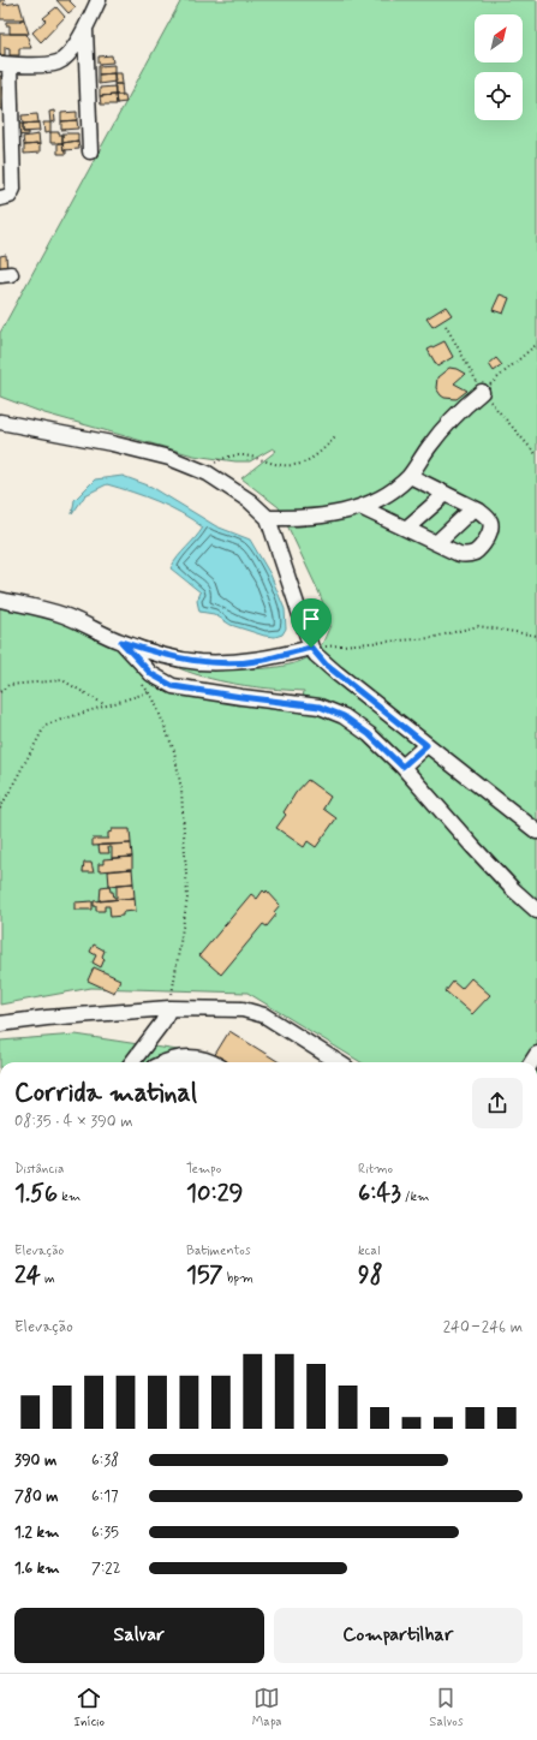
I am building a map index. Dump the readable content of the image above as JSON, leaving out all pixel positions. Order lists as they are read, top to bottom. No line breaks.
{"north":"top right","page":{"heading":["Corrida matinal","08:35 · 4 × 390 m"],"stats":[["Distância","1.56 km"],["Tempo","10:29"],["Ritmo","6:43 /km"],["Elevação","24 m"],["Batimentos","157 bpm"],["kcal","98"]],"chart":["Elevação","240–246 m"],"list":[{"name":"390 m","note":"6:38"},{"name":"780 m","note":"6:17"},{"name":"1.2 km","note":"6:35"},{"name":"1.6 km","note":"7:22"}],"buttons":["Salvar","Compartilhar"],"tabs":["Início","Mapa","Salvos"]}}
